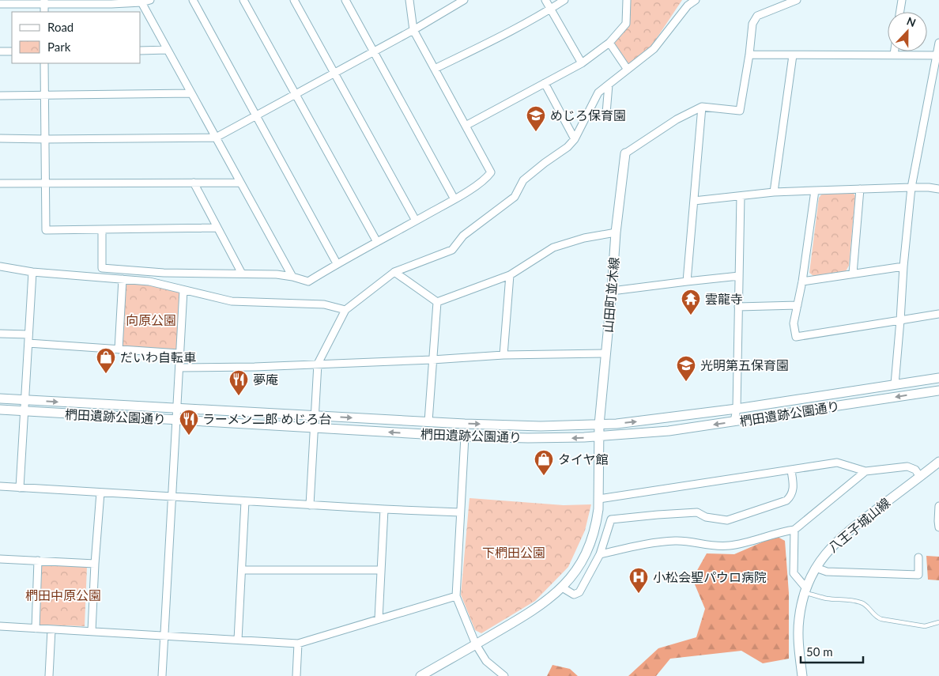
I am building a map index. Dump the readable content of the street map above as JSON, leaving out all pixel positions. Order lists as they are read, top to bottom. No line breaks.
{"streets":{"street":["山田町並木線","椚田遺跡公園通り","八王子城山線"]},"crossings":[["山田町並木線","椚田遺跡公園通り"]],"parks":["向原公園","下椚田公園","椚田中原公園"],"places":{"school or university":["めじろ保育園","光明第五保育園"],"temple":["雲龍寺"],"shop":["だいわ自転車","タイヤ館"],"restaurant":["夢庵","ラーメン二郎 めじろ台"],"hospital":["小松会聖パウロ病院"]},"legend":["Road","Park"],"scale_bar":"50 m","north":"top"}
